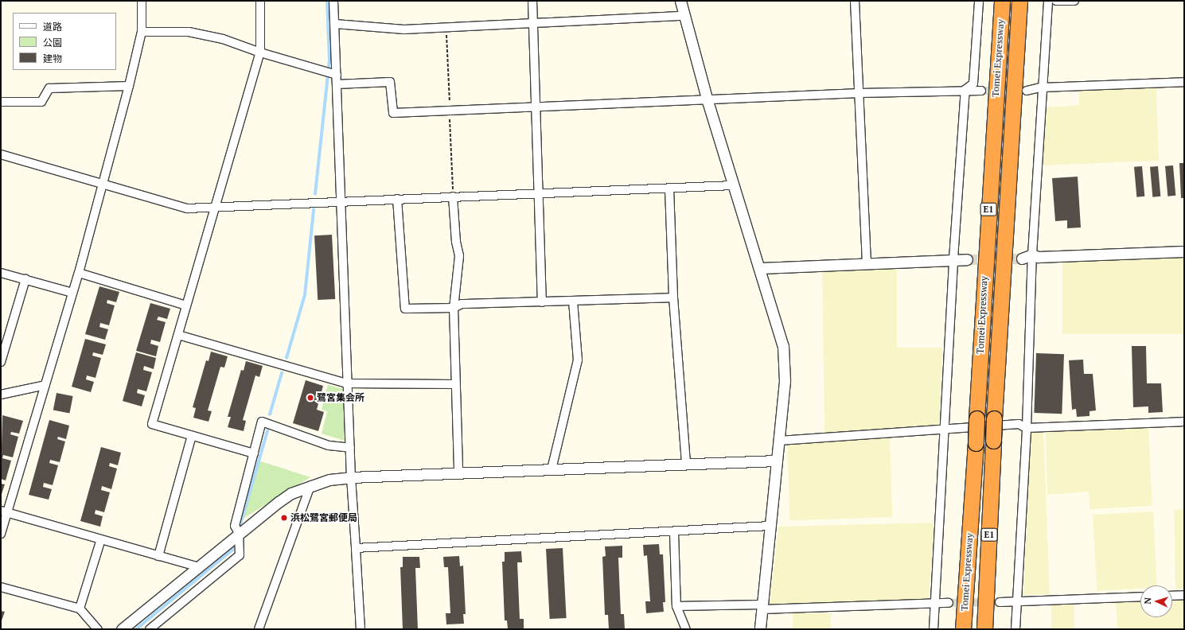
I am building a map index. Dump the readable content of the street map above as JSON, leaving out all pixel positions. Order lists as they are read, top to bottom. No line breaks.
{"streets":{"highway":["Tomei Expressway","E1"]},"places":["鷺宮集会所","浜松鷺宮郵便局"],"legend":["道路","公園","建物"],"north":"left"}
